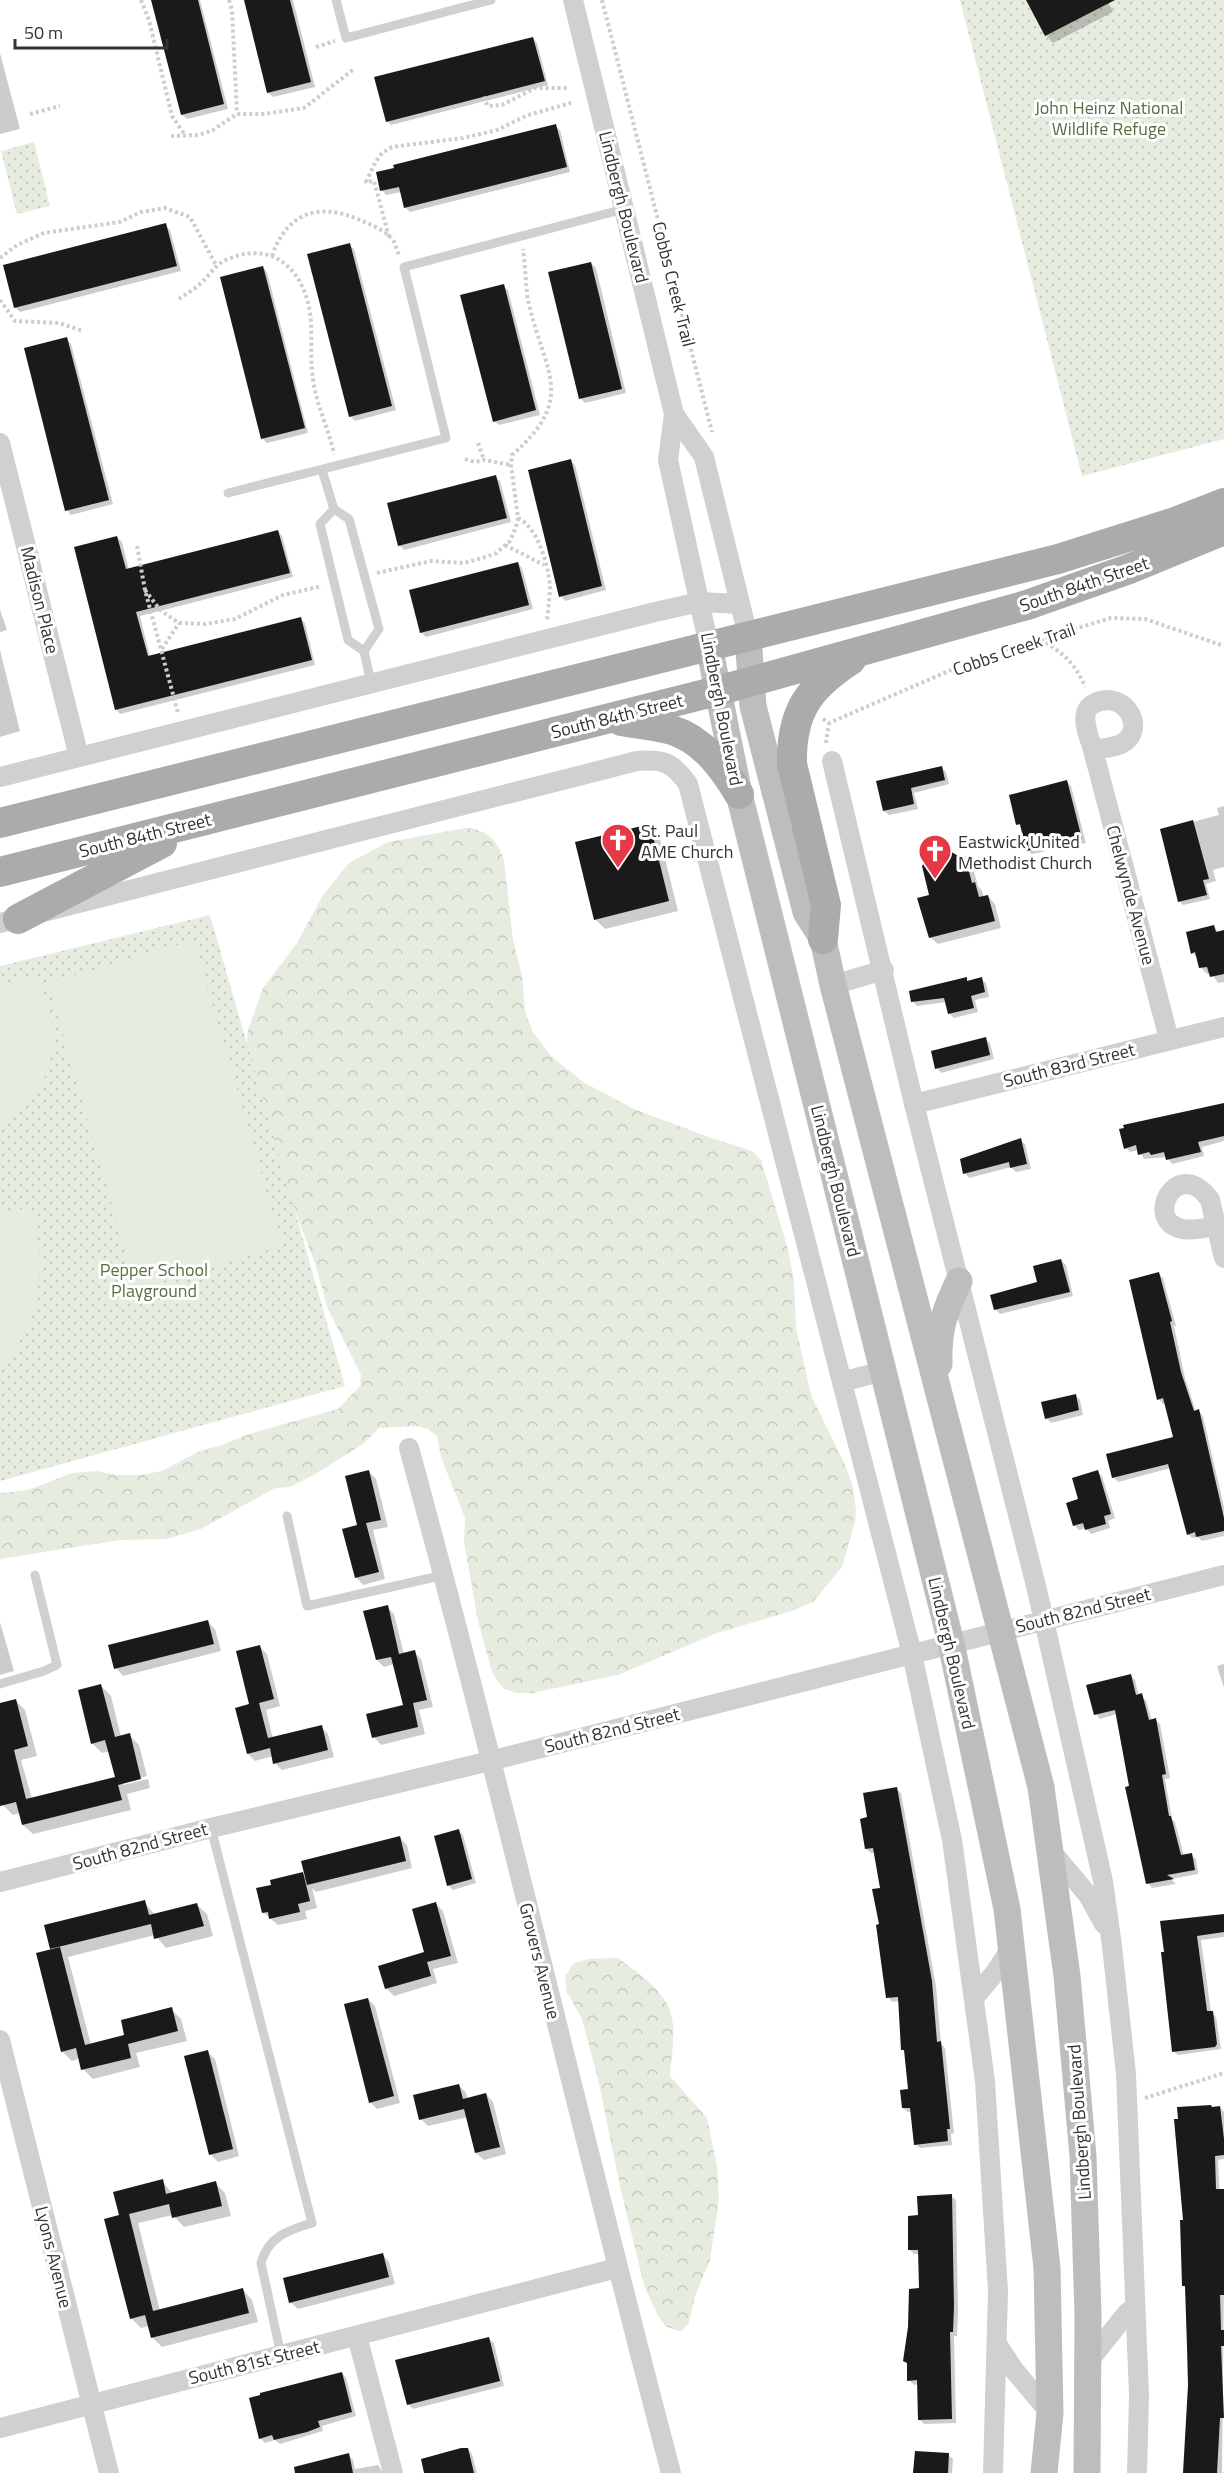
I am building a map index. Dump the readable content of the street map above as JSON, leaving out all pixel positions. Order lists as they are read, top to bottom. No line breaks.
{"streets":{"main road":["Lindbergh Boulevard","South 84th Street"],"street":["Madison Place","Chelwynde Avenue","South 83rd Street","South 82nd Street","Grovers Avenue","Lyons Avenue","South 81st Street"],"path":["Cobbs Creek Trail"]},"crossings":[["Lindbergh Boulevard","South 84th Street"],["Lindbergh Boulevard","South 82nd Street"],["Chelwynde Avenue","South 83rd Street"],["South 82nd Street","Grovers Avenue"],["Grovers Avenue","South 81st Street"],["Lyons Avenue","South 81st Street"]],"parks":["John Heinz National Wildlife Refuge","Pepper School Playground"],"places":{"church":["St. Paul AME Church","Eastwick United Methodist Church"]},"scale_bar":"50 m"}
